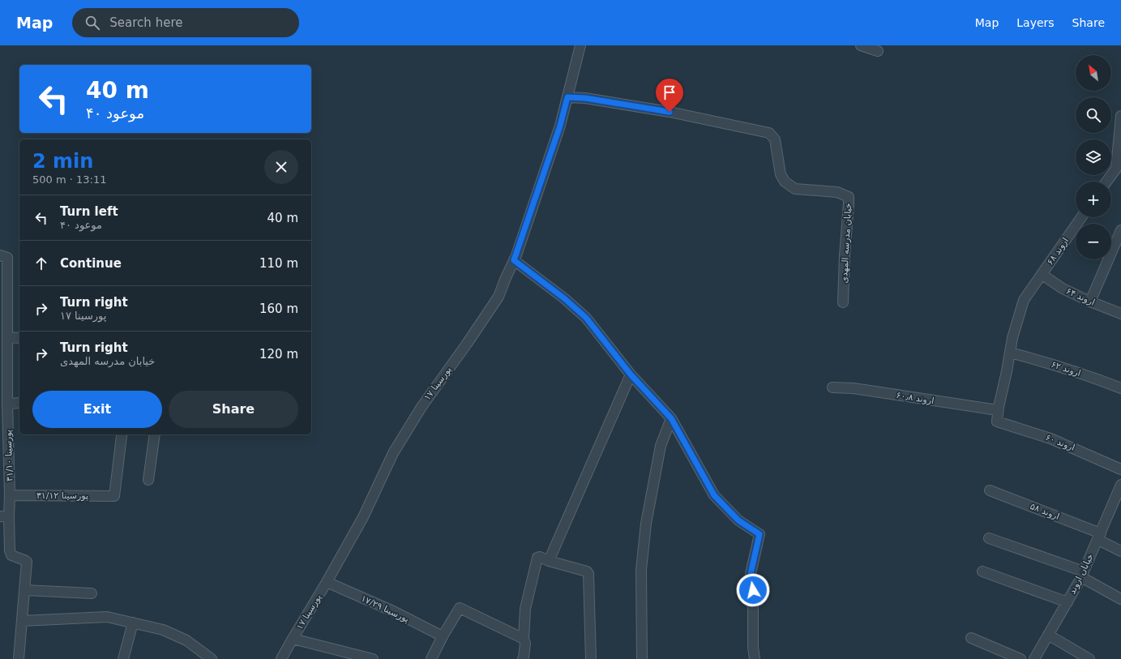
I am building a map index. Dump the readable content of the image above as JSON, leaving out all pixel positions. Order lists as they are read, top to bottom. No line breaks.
{"streets":{"street":["خیابان مدرسه المهدی","اروند ۶۸","اروند ۶۴","اروند ۶۲","پورسینا ۱۷","اروند ۶۰٫۸","اروند ۶۰","پورسینا ۳۱/۱۰","پورسینا ۳۱/۱۲","اروند ۵۸","خیابان اروند","پورسینا ۱۷/۲۹"]},"crossings":[["خیابان مدرسه المهدی","پورسینا ۱۷"],["اروند ۶۸","اروند ۶۴"],["اروند ۶۸","اروند ۶۲"],["اروند ۶۸","اروند ۶۰٫۸"],["اروند ۶۸","اروند ۶۰"],["پورسینا ۱۷","پورسینا ۱۷/۲۹"],["پورسینا ۳۱/۱۰","پورسینا ۳۱/۱۲"],["اروند ۵۸","خیابان اروند"]],"north":"top left","page":{"header":"Map","search":"Search here","nav":["Map","Layers","Share"],"map_buttons":["+","−"],"turn":["40 m","موعود ۴۰"],"heading":["2 min","500 m · 13:11"],"list":[{"name":"Turn left","note":"موعود ۴۰","value":"40 m"},{"name":"Continue","value":"110 m"},{"name":"Turn right","note":"پورسینا ۱۷","value":"160 m"},{"name":"Turn right","note":"خیابان مدرسه المهدی","value":"120 m"}],"buttons":["Exit","Share"]}}
